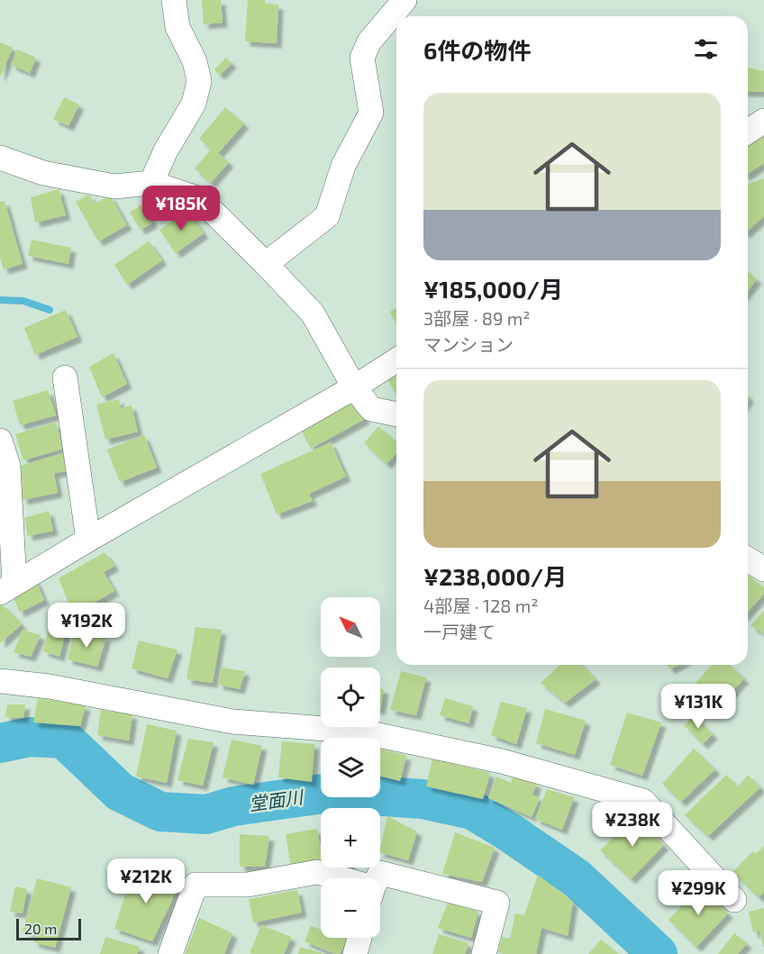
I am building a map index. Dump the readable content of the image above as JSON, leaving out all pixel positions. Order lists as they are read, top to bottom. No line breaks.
{"water":["堂面川"],"scale_bar":"20 m","north":"top left","page":{"heading":"6件の物件","list":[{"name":"¥185,000/月","note":"3部屋 · 89 m² · マンション"},{"name":"¥238,000/月","note":"4部屋 · 128 m² · 一戸建て"}],"price":["¥185K","¥192K","¥131K","¥238K","¥212K","¥299K"],"map_buttons":["+","−"],"scale":"20 m"}}
